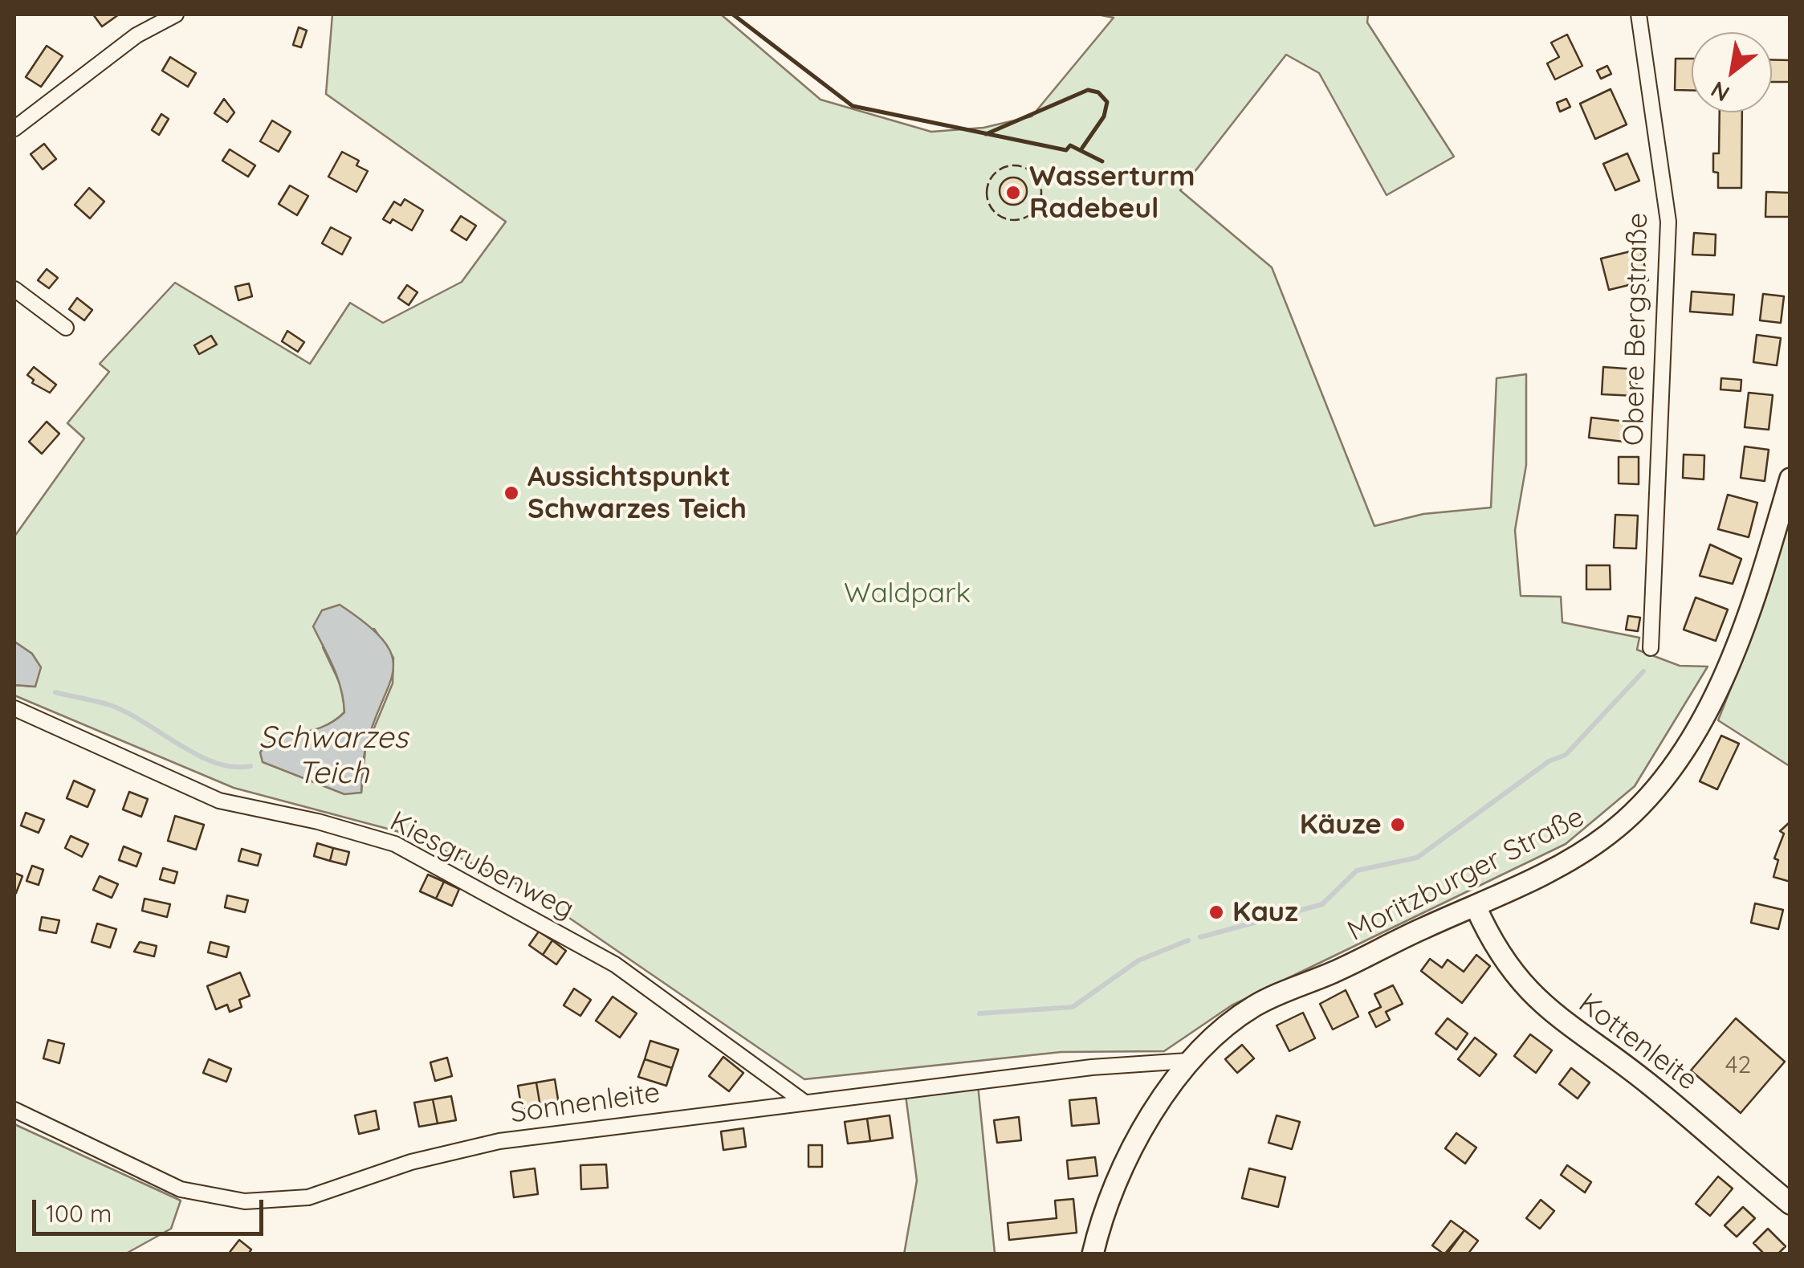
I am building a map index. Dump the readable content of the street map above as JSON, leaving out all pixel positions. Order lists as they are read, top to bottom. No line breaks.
{"streets":{"street":["Obere Bergstraße","Kiesgrubenweg","Moritzburger Straße","Kottenleite","Sonnenleite"]},"crossings":[["Kiesgrubenweg","Sonnenleite"],["Moritzburger Straße","Kottenleite"],["Moritzburger Straße","Sonnenleite"]],"water":["Schwarzes Teich"],"parks":["Waldpark"],"places":["Wasserturm Radebeul","Aussichtspunkt Schwarzes Teich","Käuze","Kauz"],"house_numbers":["42"],"scale_bar":"100 m","north":"bottom left"}
